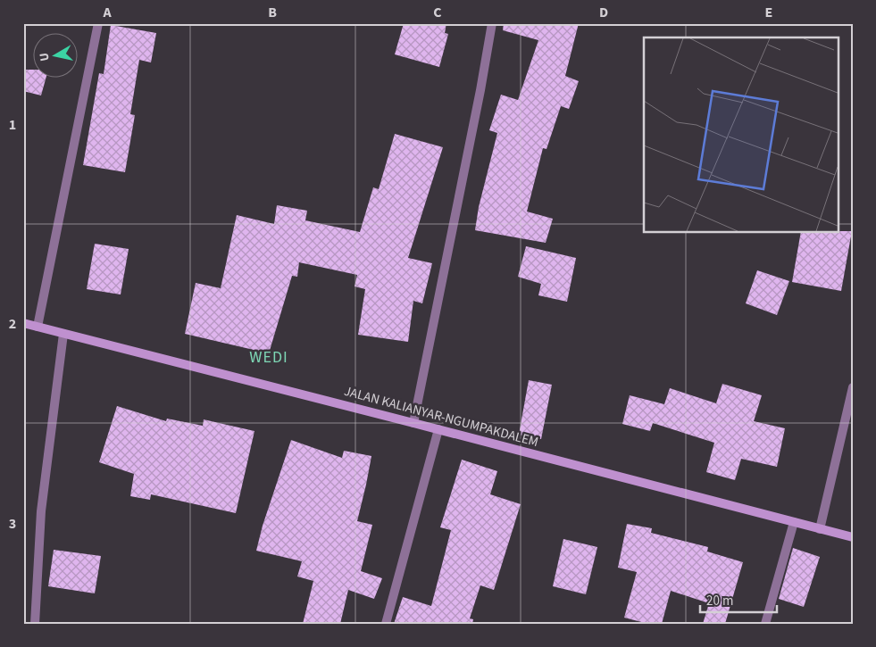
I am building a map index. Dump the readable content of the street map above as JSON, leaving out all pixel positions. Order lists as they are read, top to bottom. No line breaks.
{"streets":{"street":["JALAN KALIANYAR-NGUMPAKDALEM"]},"districts":["WEDI"],"scale_bar":"20 m","north":"left","grid":{"columns":["A","B","C","D","E"],"rows":["1","2","3"]}}
